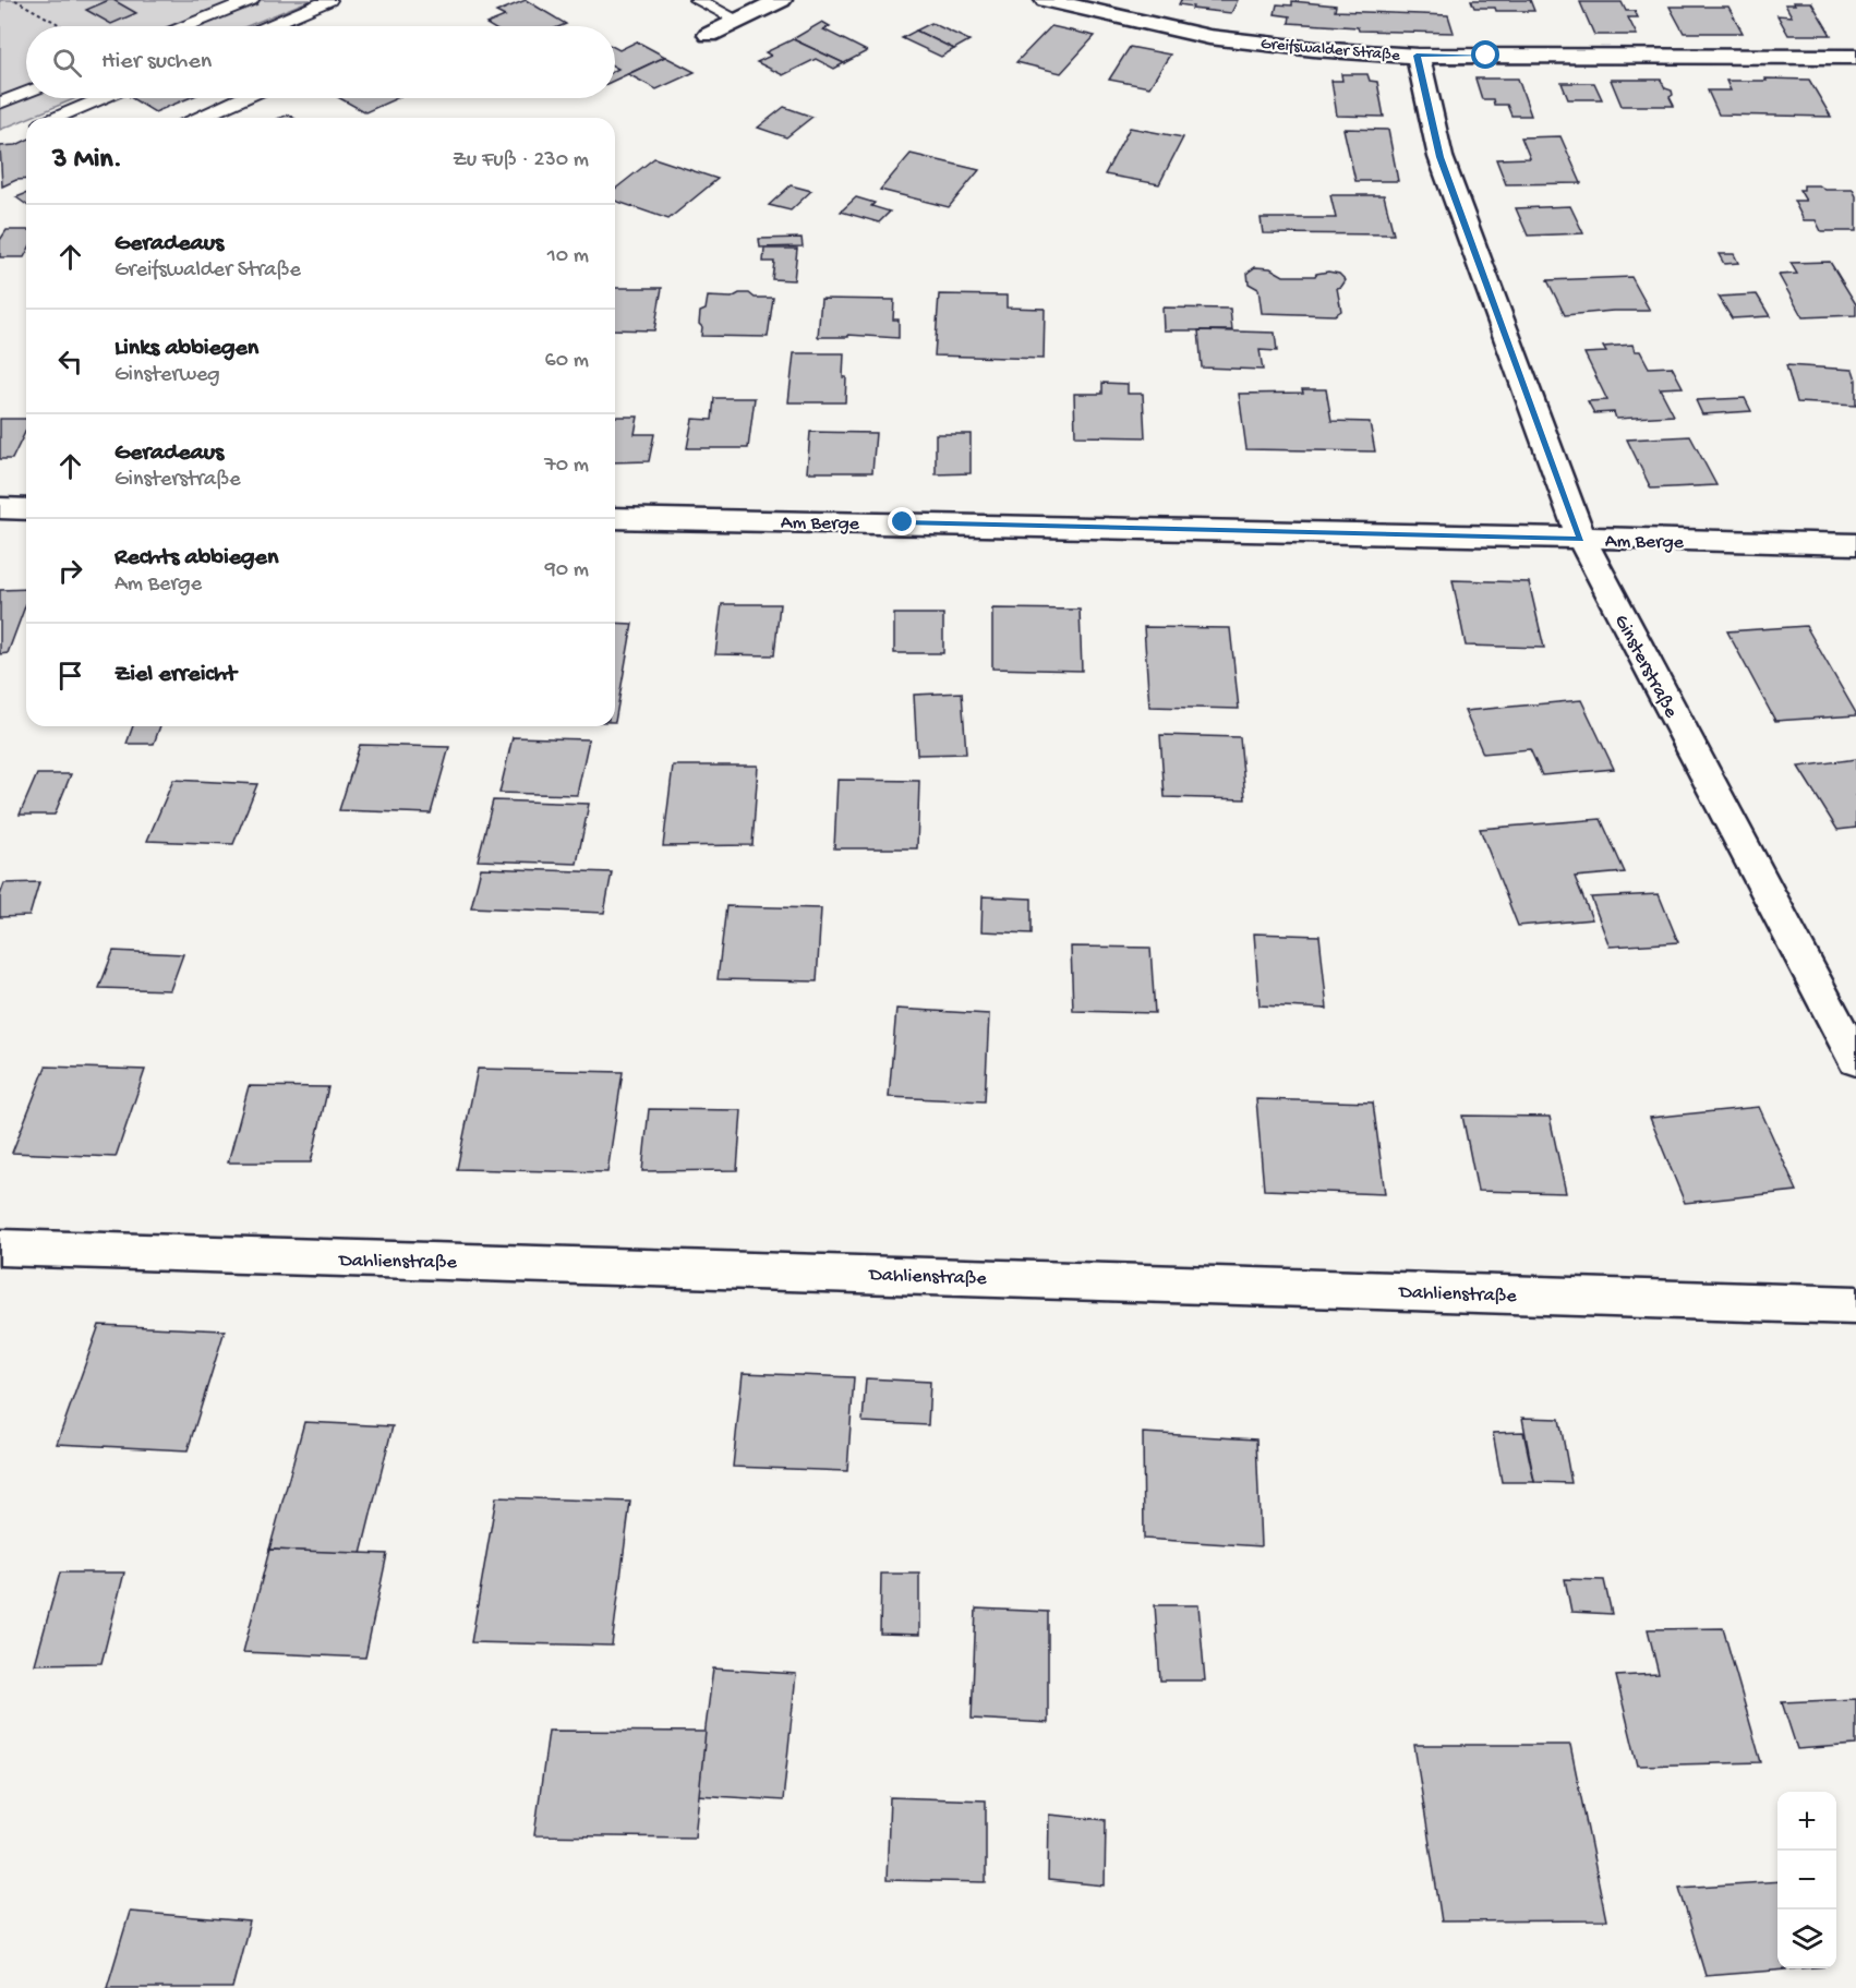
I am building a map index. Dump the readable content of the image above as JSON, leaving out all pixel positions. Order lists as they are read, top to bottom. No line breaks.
{"streets":{"street":["Greifswalder Straße","Am Berge","Ginsterstraße","Dahlienstraße"]},"crossings":[["Greifswalder Straße","Ginsterstraße"],["Am Berge","Ginsterstraße"]],"page":{"search":"Hier suchen","heading":["3 Min.","Zu Fuß · 230 m"],"list":[["Geradeaus","Greifswalder Straße","10 m"],["Links abbiegen","Ginsterweg","60 m"],["Geradeaus","Ginsterstraße","70 m"],["Rechts abbiegen","Am Berge","90 m"],"Ziel erreicht"],"map_buttons":["+","−"]}}
